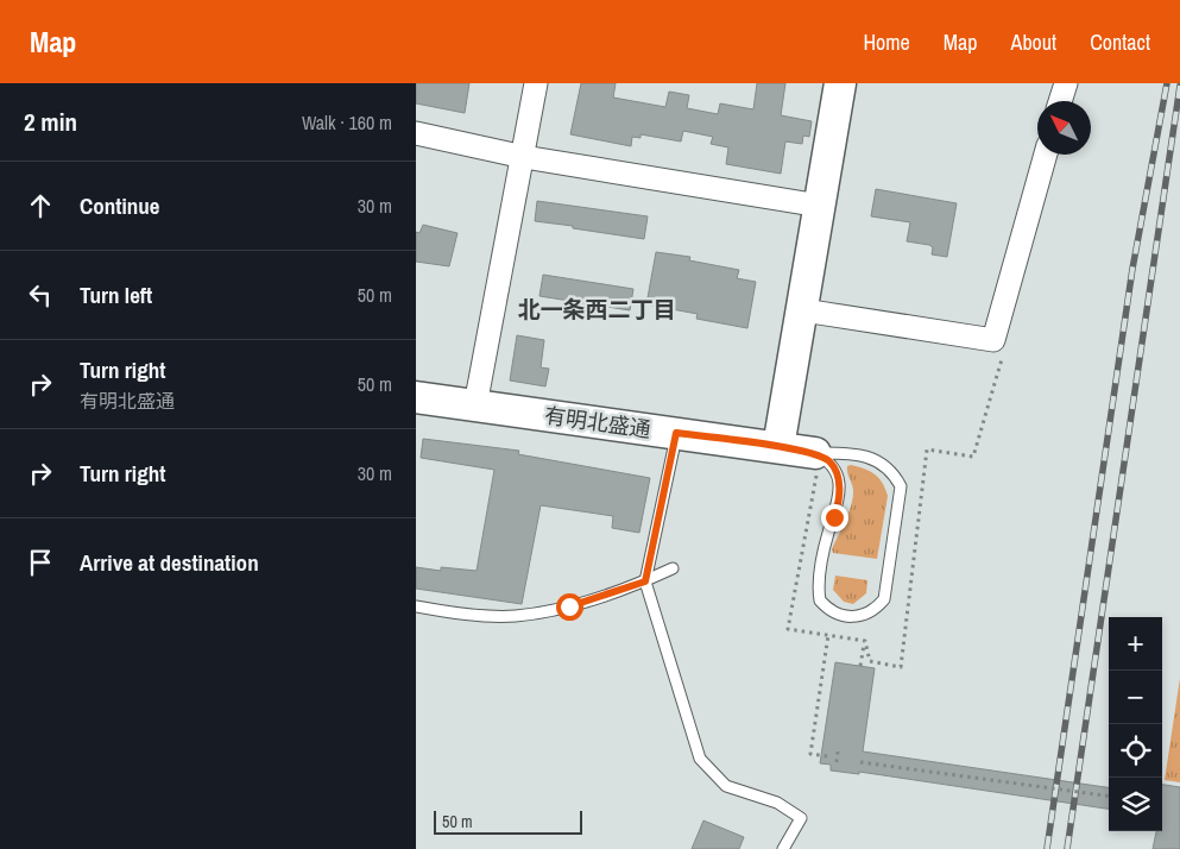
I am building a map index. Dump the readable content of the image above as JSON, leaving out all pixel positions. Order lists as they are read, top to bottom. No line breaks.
{"streets":{"street":["有明北盛通"]},"districts":["北一条西二丁目"],"scale_bar":"50 m","north":"top left","page":{"header":"Map","nav":["Home","Map","About","Contact"],"heading":["2 min","Walk · 160 m"],"list":[["Continue","30 m"],["Turn left","50 m"],["Turn right","有明北盛通","50 m"],["Turn right","30 m"],"Arrive at destination"],"map_buttons":["+","−"],"scale":"50 m"}}
